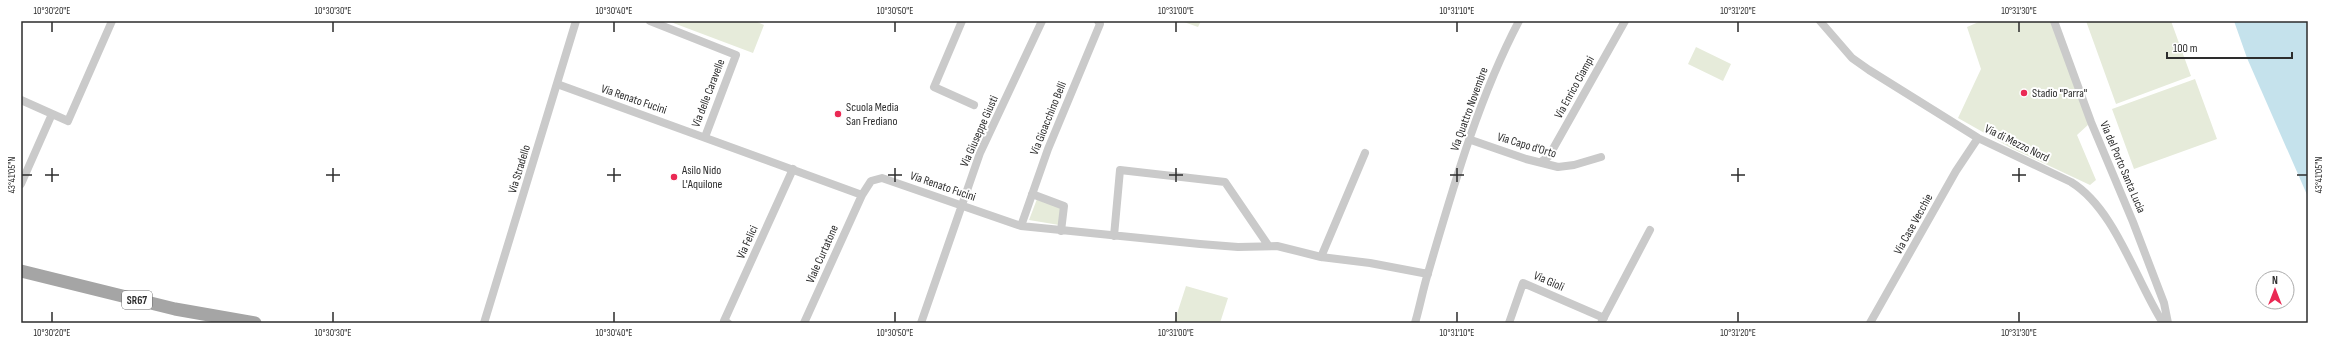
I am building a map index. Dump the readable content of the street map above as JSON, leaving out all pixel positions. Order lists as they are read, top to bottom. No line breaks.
{"streets":{"main road":["SR67"],"street":["Via Enrico Ciampi","Via delle Caravelle","Via Renato Fucini","Via Quattro Novembre","Via Gioacchino Belli","Via Giuseppe Giusti","Via di Mezzo Nord","Via Capo d'Orto","Via del Porto Santa Lucia","Via Stradello","Via Case Vecchie","Via Felici","Viale Curtatone","Via Gioli"]},"crossings":[["Via Enrico Ciampi","Via Capo d'Orto"],["Via delle Caravelle","Via Renato Fucini"],["Via Renato Fucini","Via Quattro Novembre"],["Via Renato Fucini","Via Gioacchino Belli"],["Via Renato Fucini","Via Giuseppe Giusti"],["Via Renato Fucini","Via Stradello"],["Via Renato Fucini","Via Felici"],["Via Renato Fucini","Viale Curtatone"],["Via Quattro Novembre","Via Capo d'Orto"],["Via di Mezzo Nord","Via Case Vecchie"]],"places":["Stadio \"Parra\"","Scuola Media San Frediano","Asilo Nido L'Aquilone"],"scale_bar":"100 m","north":"top","coordinates":["10°30'20\"E","10°30'30\"E","10°30'40\"E","10°30'50\"E","10°31'00\"E","10°31'10\"E","10°31'20\"E","10°31'30\"E","43°41'05\"N"]}
